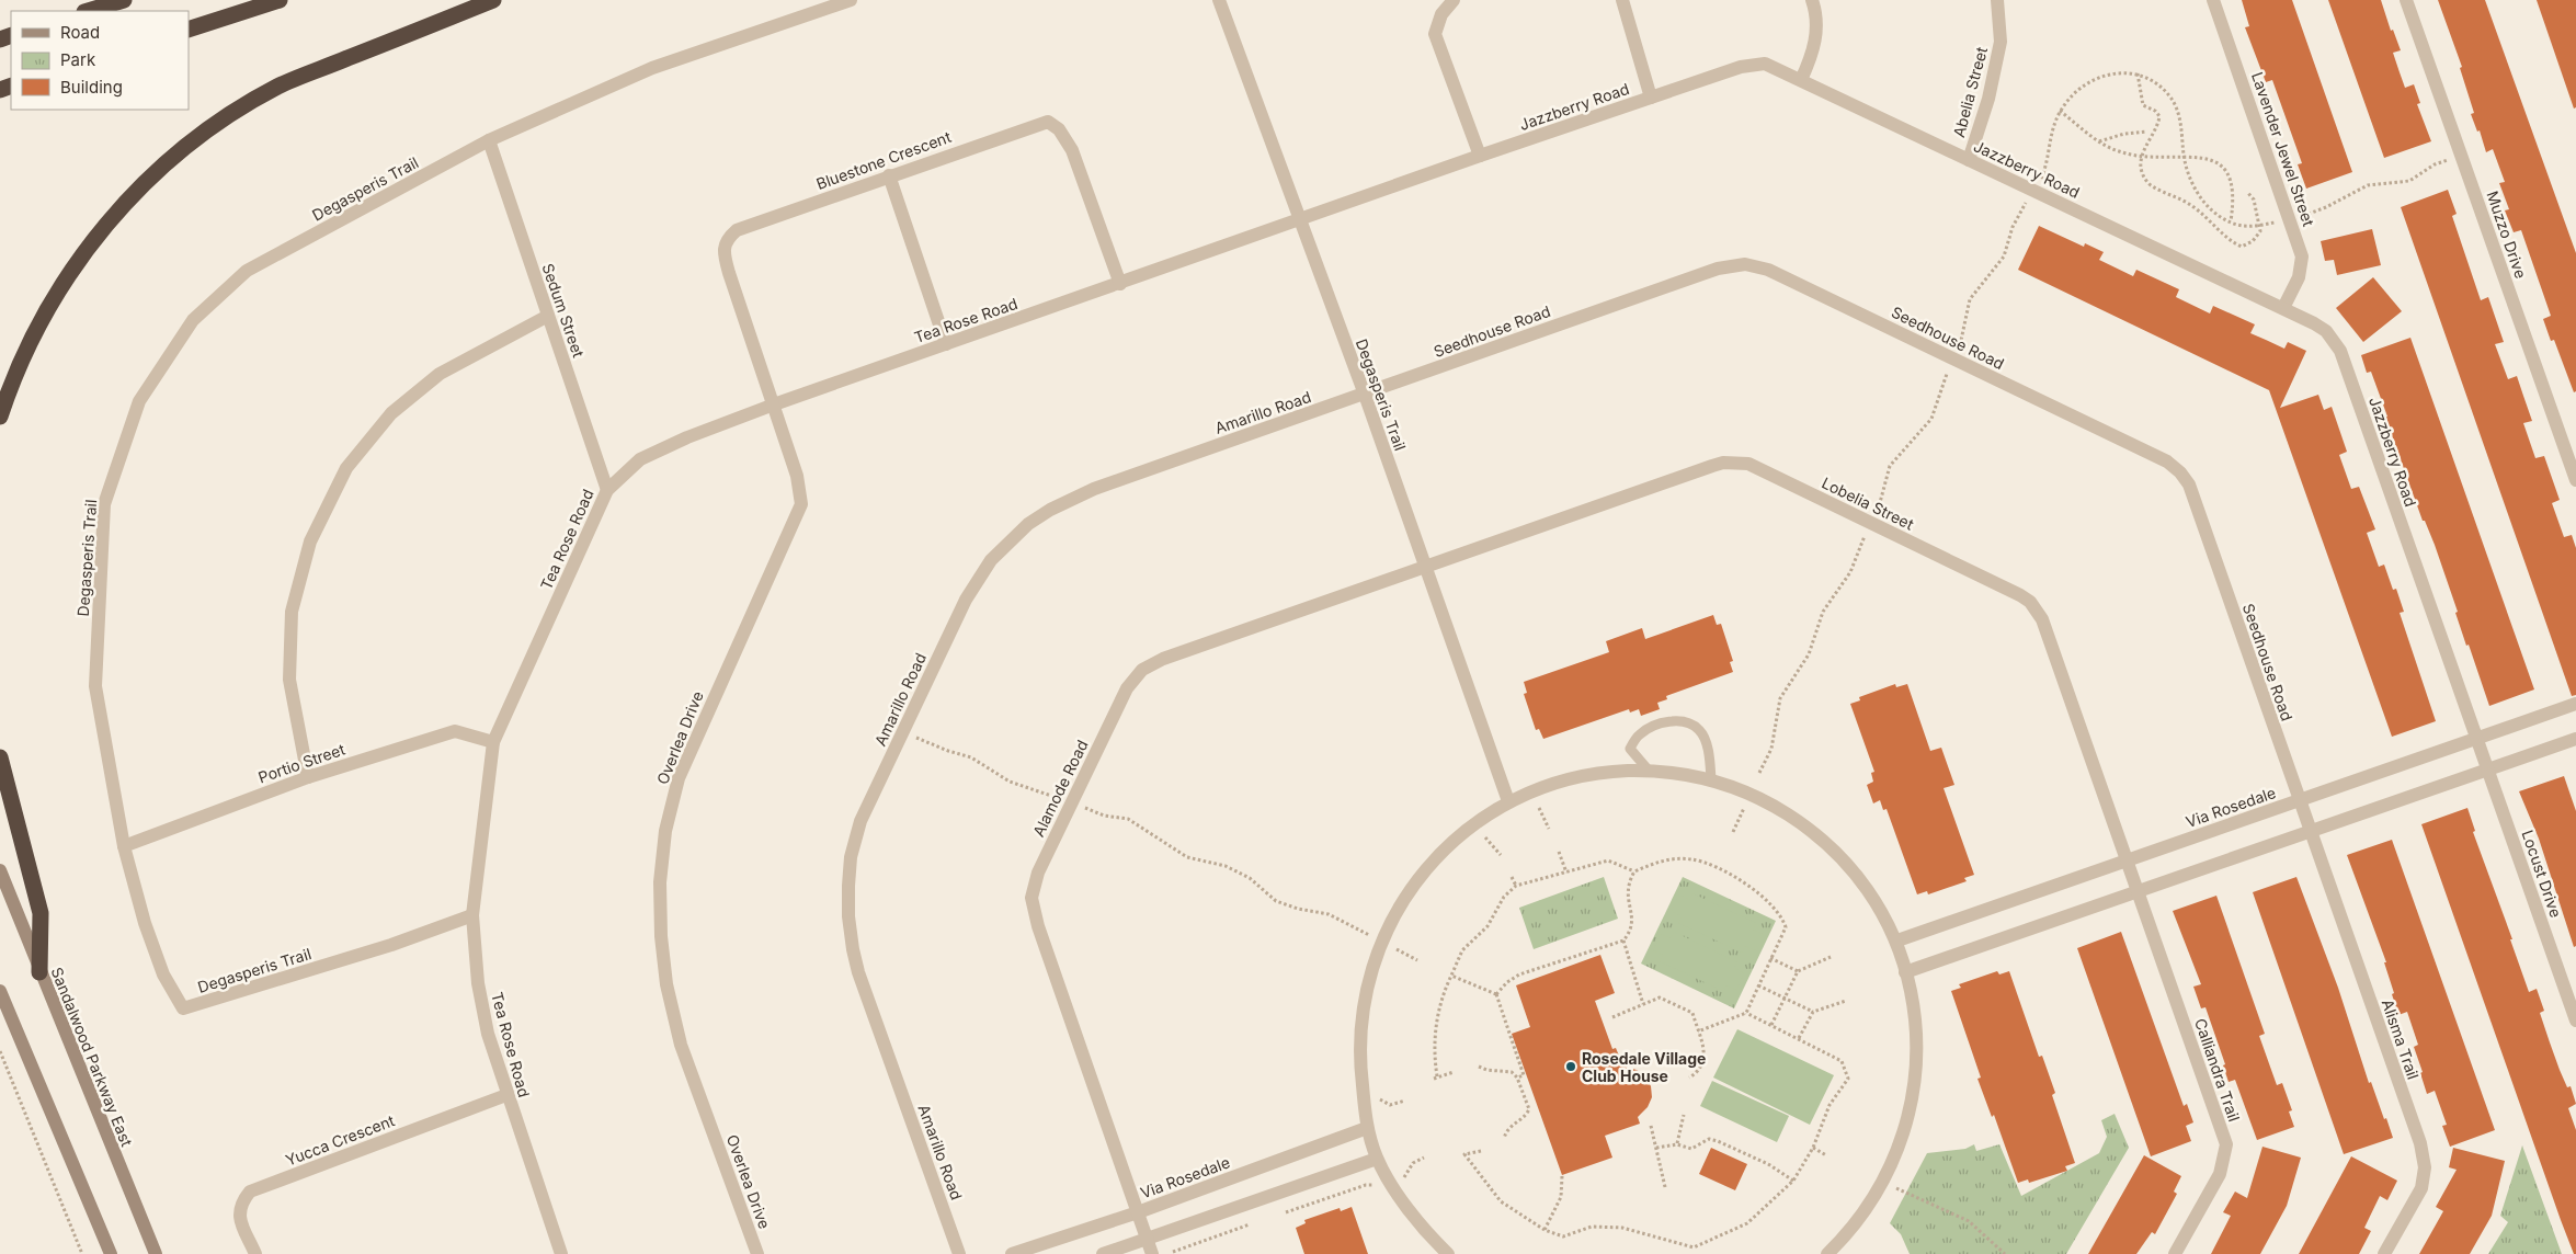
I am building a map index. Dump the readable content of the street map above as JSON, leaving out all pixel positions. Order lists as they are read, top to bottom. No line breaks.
{"streets":{"main road":["Sandalwood Parkway East"],"street":["Abelia Street","Jazzberry Road","Lavender Jewel Street","Bluestone Crescent","Degasperis Trail","Muzzo Drive","Sedum Street","Tea Rose Road","Seedhouse Road","Amarillo Road","Lobelia Street","Overlea Drive","Portio Street","Alamode Road","Via Rosedale","Locust Drive","Alisma Trail","Calliandra Trail","Yucca Crescent"]},"crossings":[["Abelia Street","Jazzberry Road"],["Jazzberry Road","Lavender Jewel Street"],["Jazzberry Road","Degasperis Trail"],["Jazzberry Road","Tea Rose Road"],["Jazzberry Road","Via Rosedale"],["Jazzberry Road","Locust Drive"],["Bluestone Crescent","Tea Rose Road"],["Bluestone Crescent","Overlea Drive"],["Degasperis Trail","Sedum Street"],["Degasperis Trail","Tea Rose Road"],["Degasperis Trail","Seedhouse Road"],["Degasperis Trail","Amarillo Road"],["Degasperis Trail","Lobelia Street"],["Degasperis Trail","Portio Street"],["Degasperis Trail","Alamode Road"],["Sedum Street","Tea Rose Road"],["Tea Rose Road","Overlea Drive"],["Tea Rose Road","Portio Street"],["Tea Rose Road","Yucca Crescent"],["Seedhouse Road","Amarillo Road"],["Seedhouse Road","Via Rosedale"],["Seedhouse Road","Alisma Trail"],["Lobelia Street","Alamode Road"],["Lobelia Street","Via Rosedale"],["Lobelia Street","Calliandra Trail"],["Alamode Road","Via Rosedale"]],"places":["Rosedale Village Club House"],"legend":["Road","Park","Building"]}
